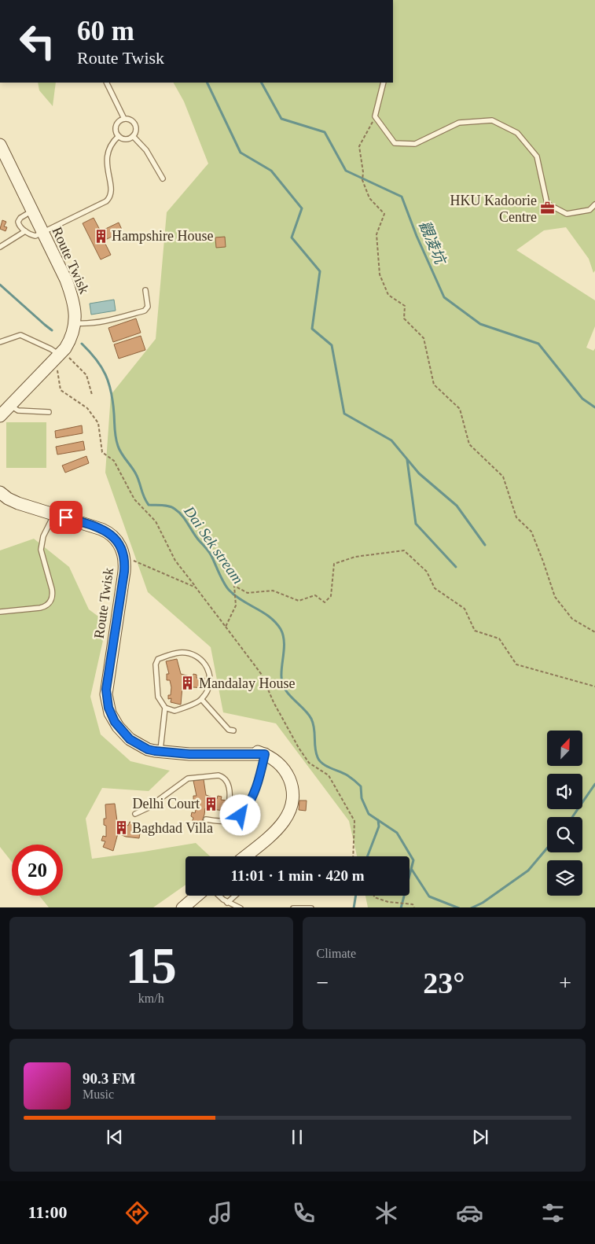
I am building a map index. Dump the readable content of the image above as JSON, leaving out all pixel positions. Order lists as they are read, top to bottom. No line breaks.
{"streets":{"main road":["Route Twisk"]},"water":["觀凌坑","Dai Sek stream"],"places":{"office":["HKU Kadoorie Centre"],"building":["Hampshire House","Mandalay House","Delhi Court","Baghdad Villa"]},"north":"top right","page":{"turn":["60 m","Route Twisk"],"limit":"20","trip":"11:01 · 1 min · 420 m","tile":[["15","km/h"],"Climate"],"heat":["−","23°","+"],"song":["90.3 FM","Music"],"tabs":"11:00"}}
